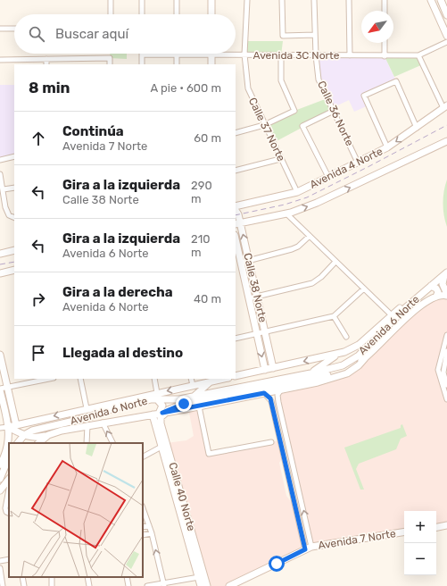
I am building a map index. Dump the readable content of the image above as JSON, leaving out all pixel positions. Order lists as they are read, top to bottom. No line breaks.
{"streets":{"street":["Avenida 3C Norte","Calle 36 Norte","Calle 37 Norte","Avenida 4 Norte","Calle 38 Norte","Avenida 6 Norte","Calle 40 Norte","Avenida 7 Norte"]},"crossings":[["Avenida 3C Norte","Calle 36 Norte"],["Avenida 3C Norte","Calle 37 Norte"],["Calle 36 Norte","Avenida 4 Norte"],["Calle 37 Norte","Avenida 4 Norte"],["Avenida 4 Norte","Calle 38 Norte"],["Calle 38 Norte","Avenida 6 Norte"],["Avenida 6 Norte","Calle 40 Norte"]],"north":"bottom left","page":{"search":"Buscar aquí","heading":["8 min","A pie · 600 m"],"list":[["Continúa","Avenida 7 Norte","60 m"],["Gira a la izquierda","Calle 38 Norte","290 m"],["Gira a la izquierda","Avenida 6 Norte","210 m"],["Gira a la derecha","Avenida 6 Norte","40 m"],"Llegada al destino"],"map_buttons":["+","−"]}}
